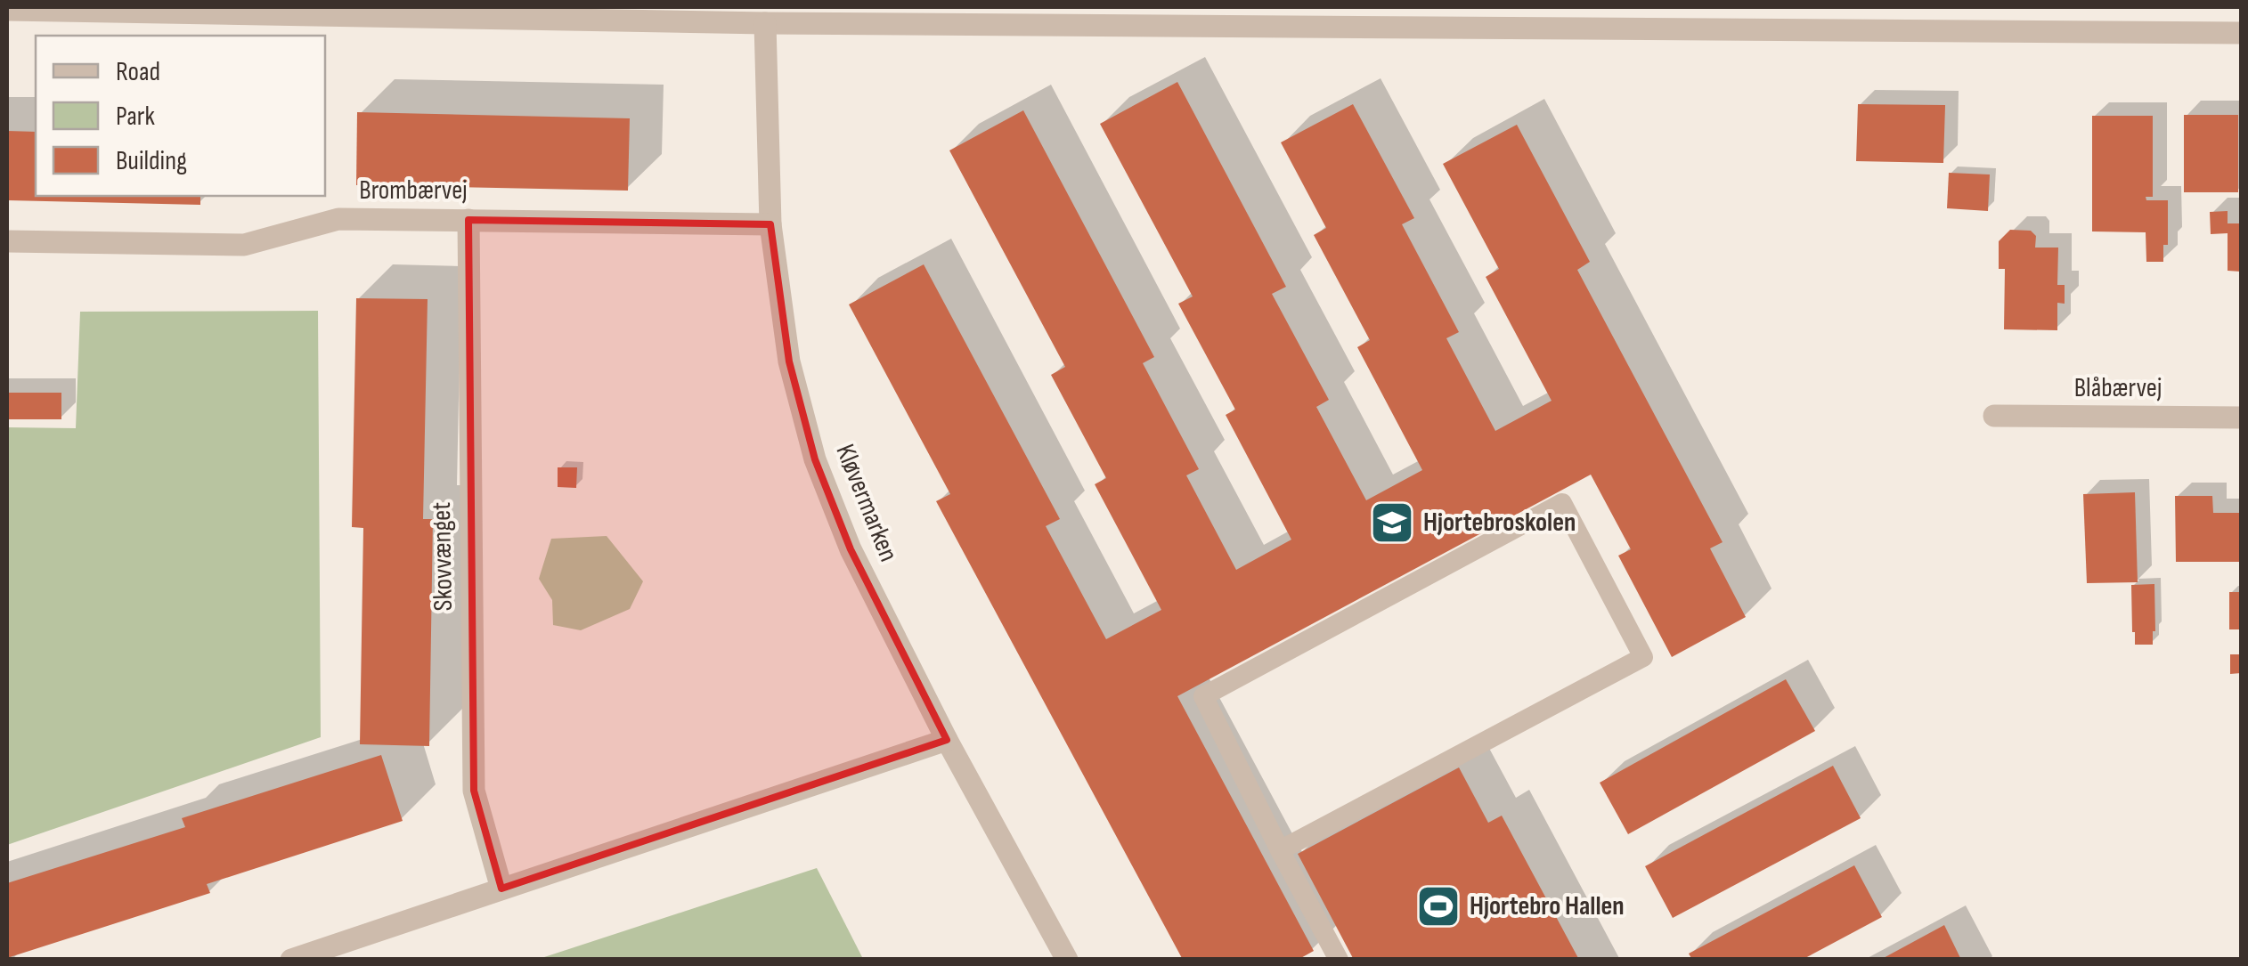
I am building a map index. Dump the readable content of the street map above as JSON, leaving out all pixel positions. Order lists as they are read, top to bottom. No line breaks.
{"streets":{"street":["Brombærvej","Blåbærvej","Kløvermarken","Skovvænget"]},"crossings":[["Brombærvej","Kløvermarken"],["Brombærvej","Skovvænget"]],"places":{"school or university":["Hjortebroskolen"],"sports":["Hjortebro Hallen"]},"legend":["Road","Park","Building"]}
